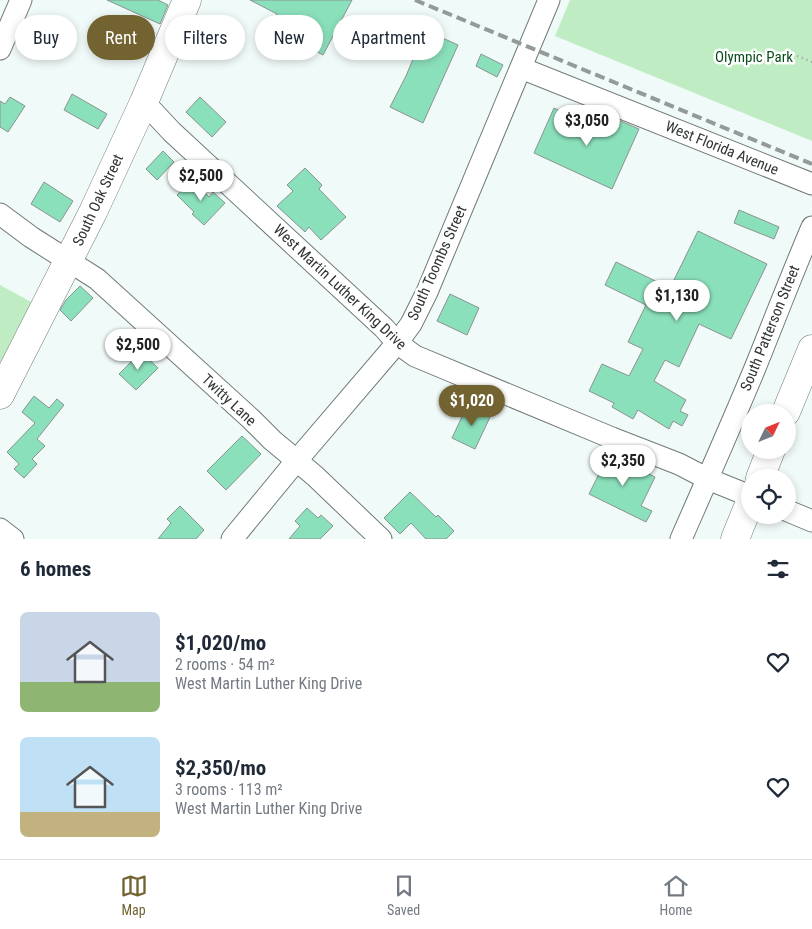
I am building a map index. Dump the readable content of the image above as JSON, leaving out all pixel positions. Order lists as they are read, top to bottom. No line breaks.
{"streets":{"main road":["South Oak Street"],"street":["West Florida Avenue","South Toombs Street","West Martin Luther King Drive","South Patterson Street","Twitty Lane"]},"crossings":[["West Florida Avenue","South Toombs Street"],["South Oak Street","West Martin Luther King Drive"],["South Oak Street","Twitty Lane"],["South Toombs Street","West Martin Luther King Drive"],["South Toombs Street","Twitty Lane"],["West Martin Luther King Drive","South Patterson Street"]],"parks":["Olympic Park"],"north":"top right","page":{"chip":["Buy","Rent","Filters","New","Apartment"],"price":["$3,050","$2,500","$1,130","$2,500","$1,020","$2,350"],"heading":"6 homes","list":[{"name":"$1,020/mo","note":"2 rooms · 54 m² · West Martin Luther King Drive"},{"name":"$2,350/mo","note":"3 rooms · 113 m² · West Martin Luther King Drive"}],"tabs":["Map","Saved","Home"]}}
